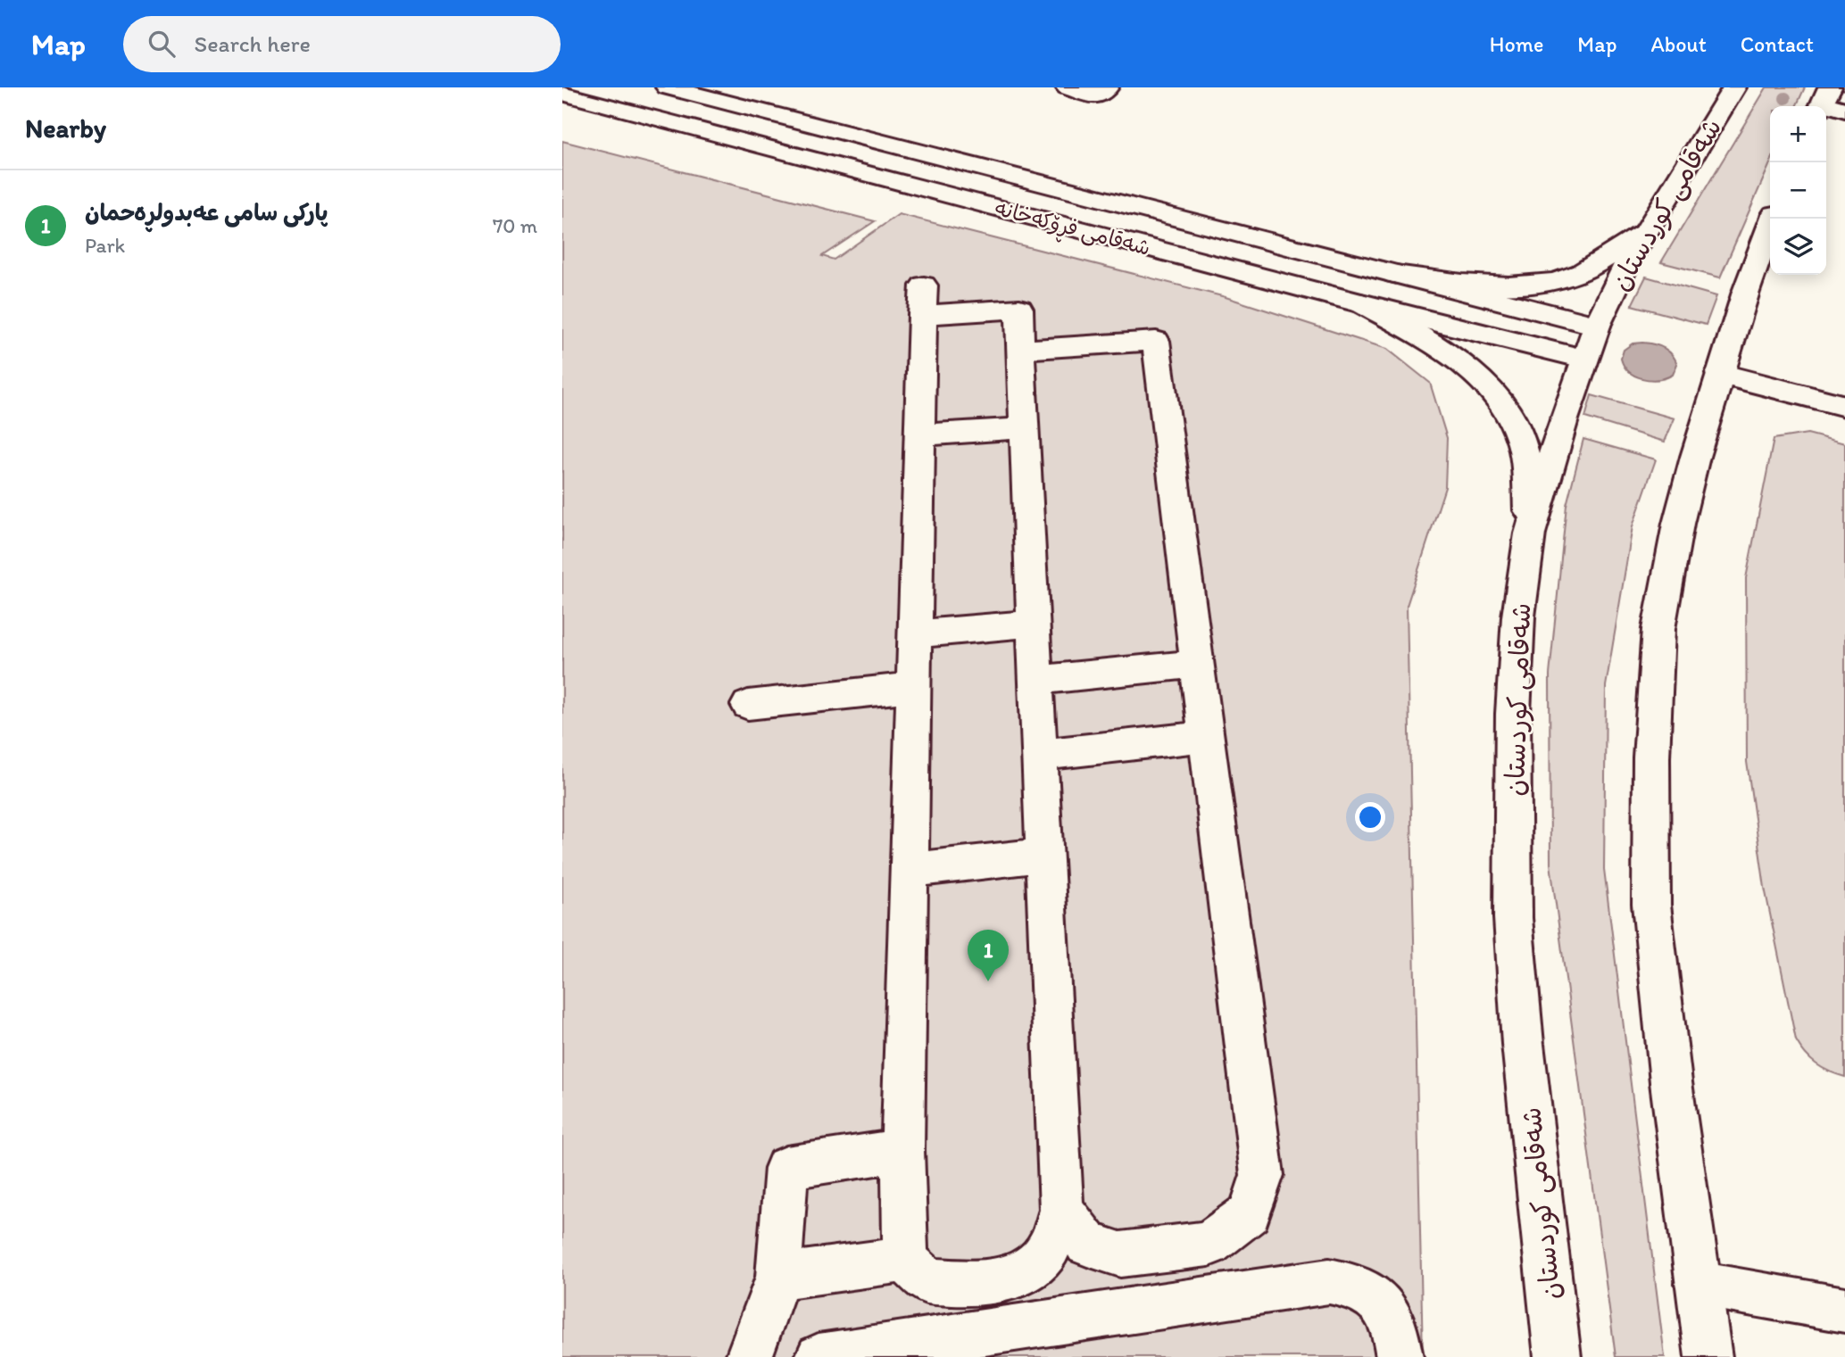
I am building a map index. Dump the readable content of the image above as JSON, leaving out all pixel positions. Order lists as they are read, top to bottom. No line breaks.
{"streets":{"main road":["شەقامی کوردستان","شەقامی فڕۆکەخانە"]},"crossings":[["شەقامی کوردستان","شەقامی فڕۆکەخانە"]],"page":{"header":"Map","search":"Search here","nav":["Home","Map","About","Contact"],"heading":"Nearby","map_buttons":["+","−"],"list":[{"mark":"1","name":"پارکی سامی عەبدولڕەحمان","note":"Park","value":"70 m"}],"pins":"1"}}
